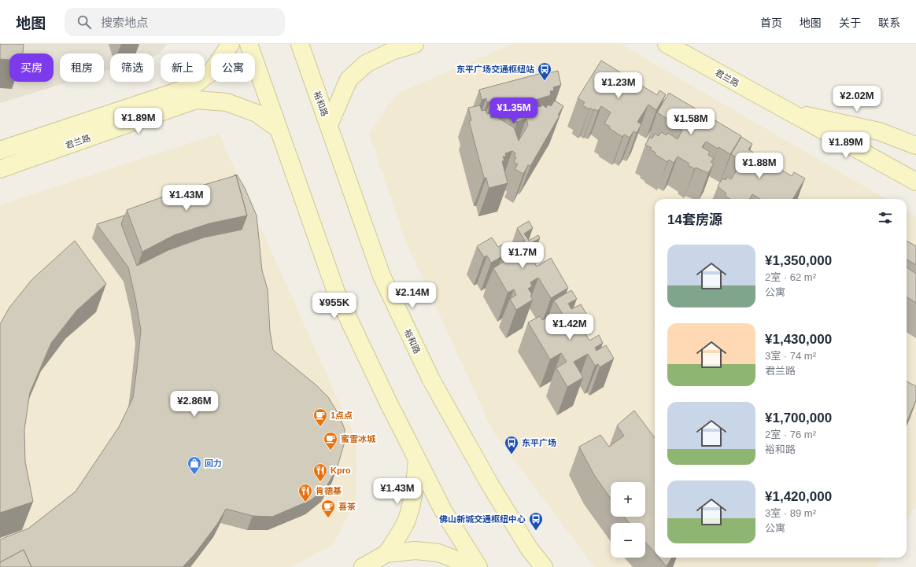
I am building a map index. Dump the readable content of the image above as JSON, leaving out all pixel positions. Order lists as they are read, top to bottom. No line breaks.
{"streets":{"street":["君兰路","裕和路"]},"places":{"bus stop":["东平广场交通枢纽站","东平广场","佛山新城交通枢纽中心"],"cafe":["1点点","蜜雪冰城","喜茶"],"shop":["回力"],"restaurant":["Kpro","肯德基"]},"page":{"header":"地图","search":"搜索地点","nav":["首页","地图","关于","联系"],"chip":["买房","租房","筛选","新上","公寓"],"price":["¥1.23M","¥2.02M","¥1.35M","¥1.89M","¥1.58M","¥1.89M","¥1.88M","¥1.43M","¥1.7M","¥2.14M","¥955K","¥1.42M","¥2.86M","¥1.43M"],"heading":"14套房源","list":[{"name":"¥1,350,000","note":"2室 · 62 m² · 公寓"},{"name":"¥1,430,000","note":"3室 · 74 m² · 君兰路"},{"name":"¥1,700,000","note":"2室 · 76 m² · 裕和路"},{"name":"¥1,420,000","note":"3室 · 89 m² · 公寓"}],"map_buttons":["+","−"]}}
